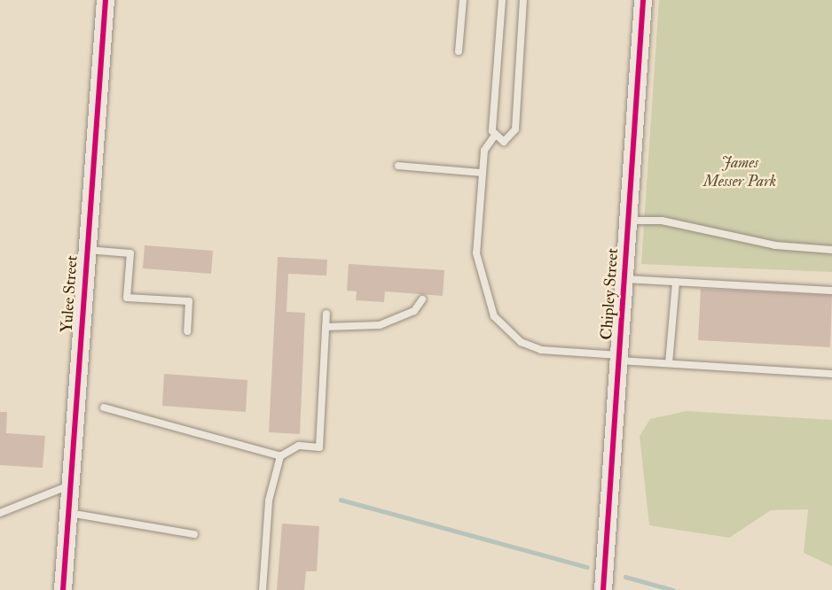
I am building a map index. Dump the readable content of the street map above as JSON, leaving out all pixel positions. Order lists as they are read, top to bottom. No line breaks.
{"streets":{"street":["Yulee Street","Chipley Street"]},"parks":["James Messer Park"]}
